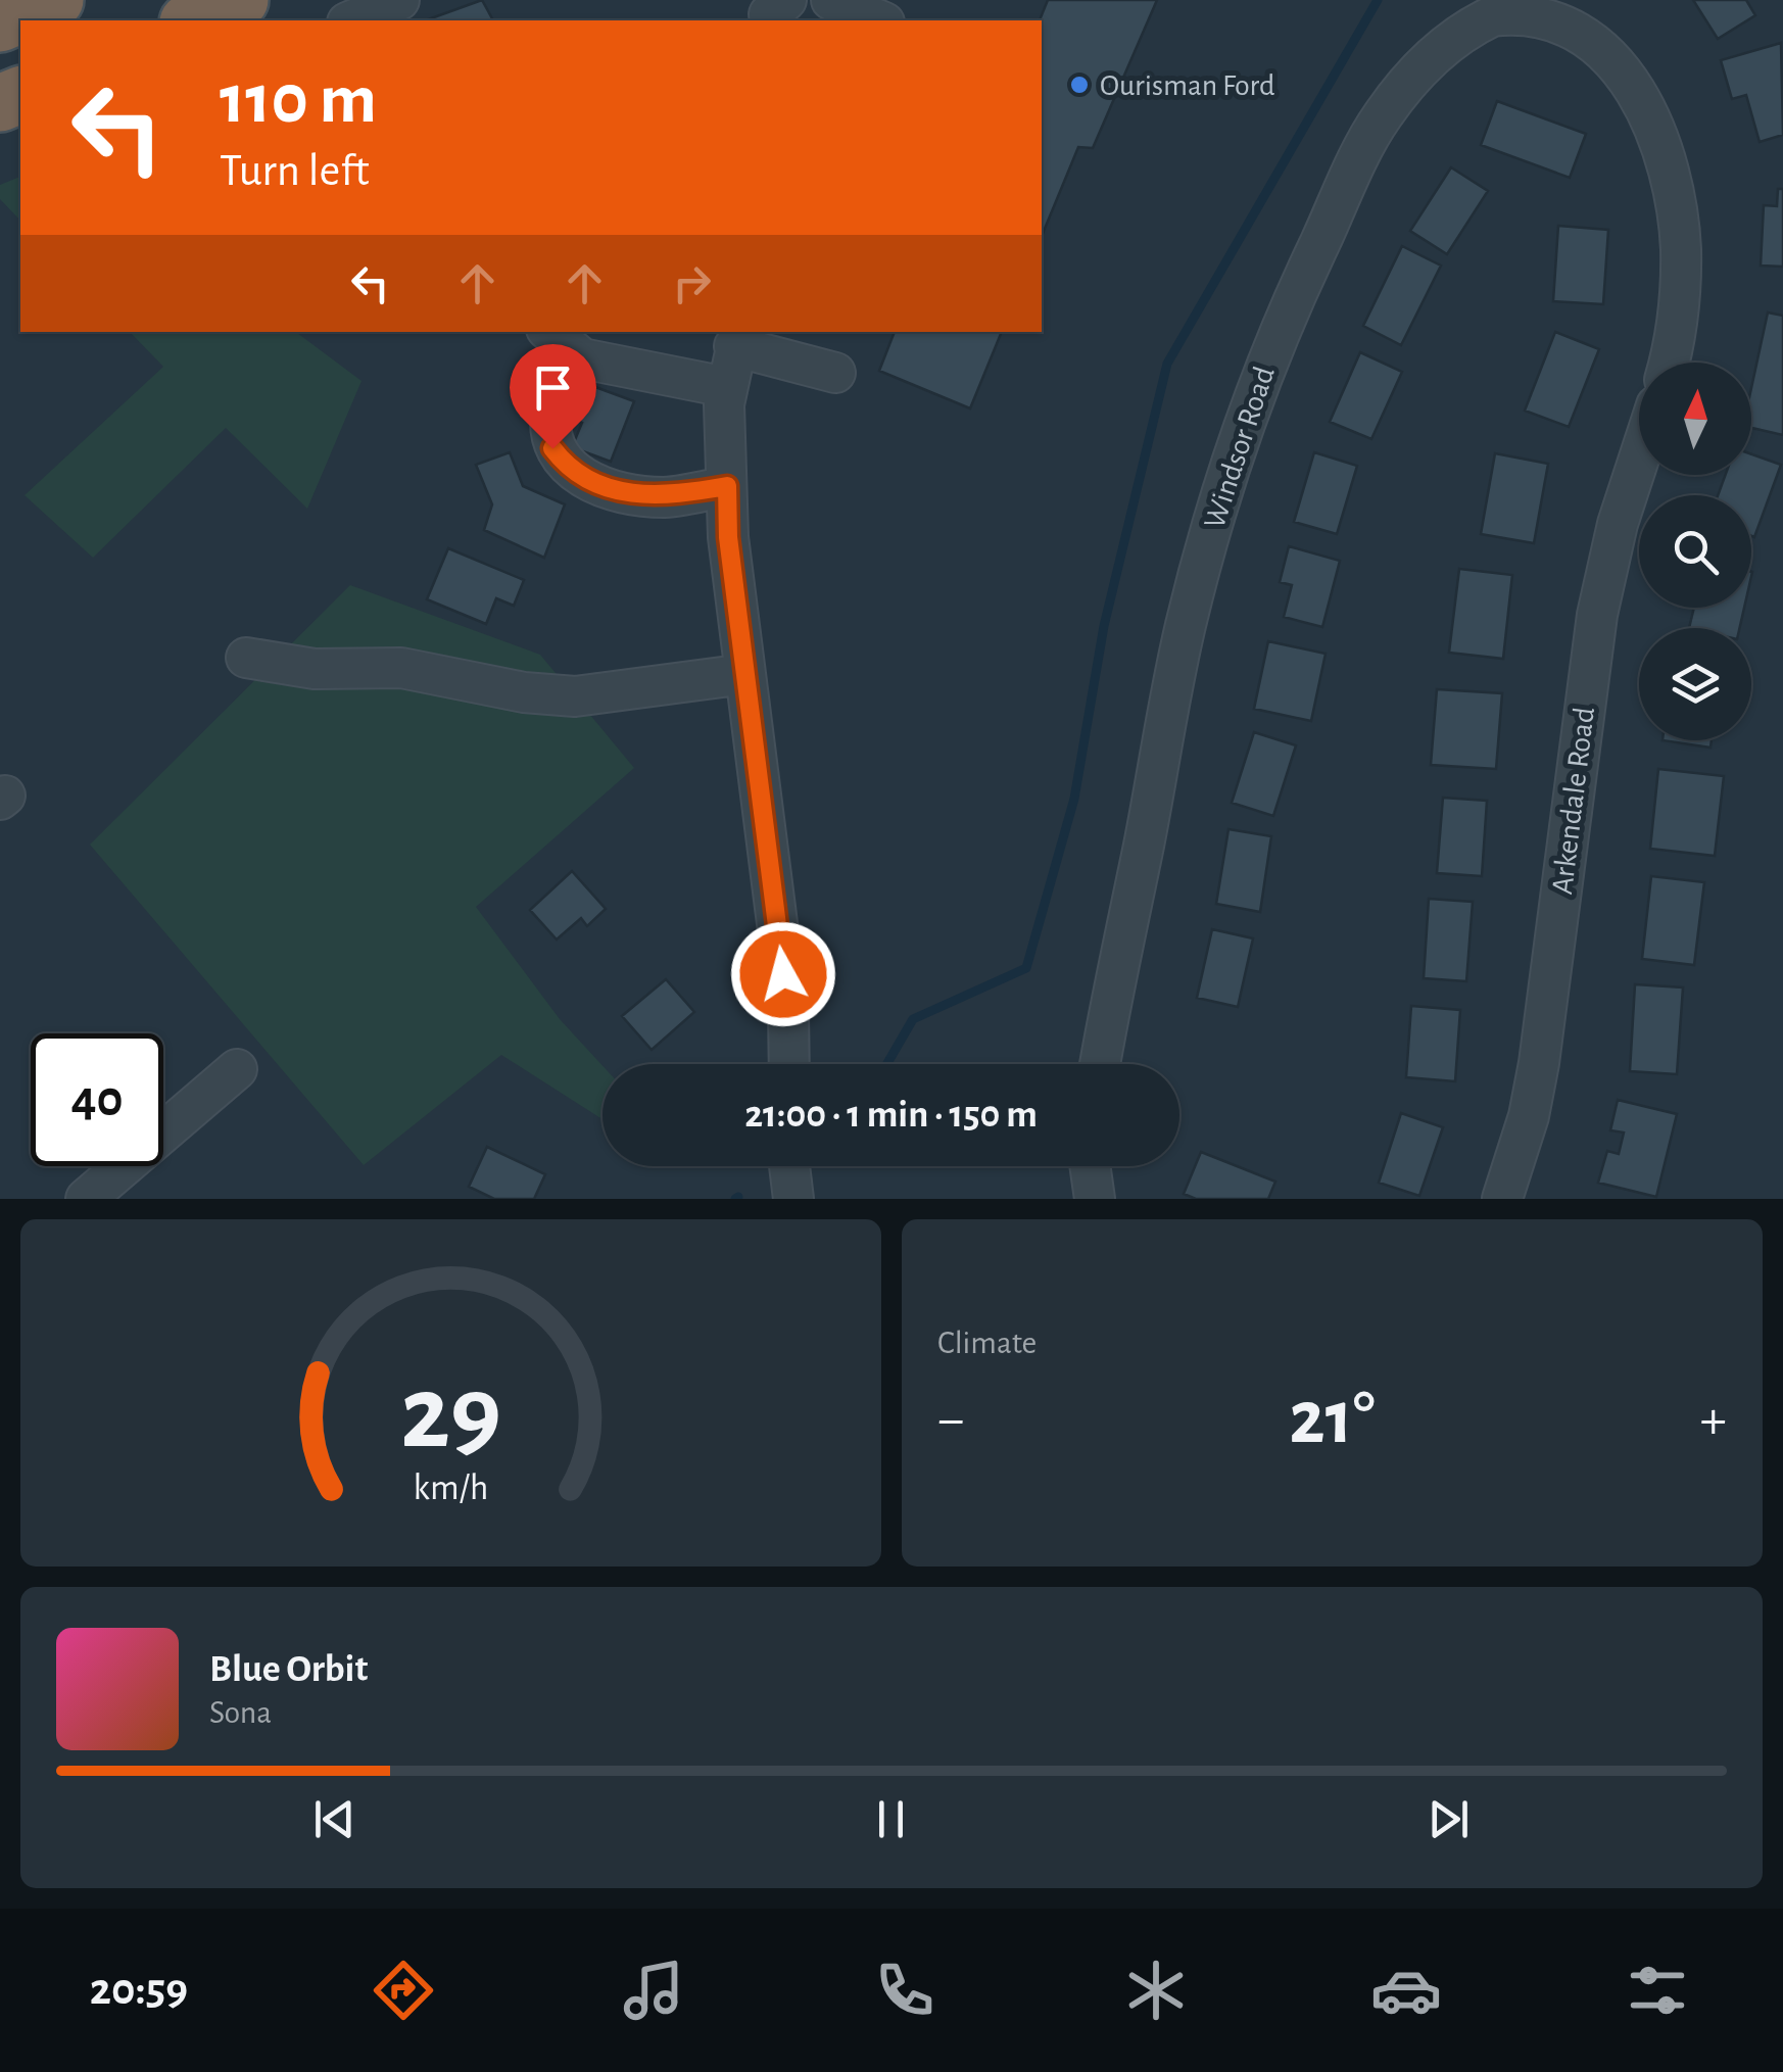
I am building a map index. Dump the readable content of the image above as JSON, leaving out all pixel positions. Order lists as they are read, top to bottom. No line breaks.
{"streets":{"street":["Windsor Road","Arkendale Road"]},"places":["Ourisman Ford"],"north":"top","page":{"turn":["110 m","Turn left"],"limit":"40","trip":"21:00 · 1 min · 150 m","tile":"Climate","heat":["−","21°","+"],"song":["Blue Orbit","Sona"],"tabs":"20:59","gauge":["29","km/h"]}}
